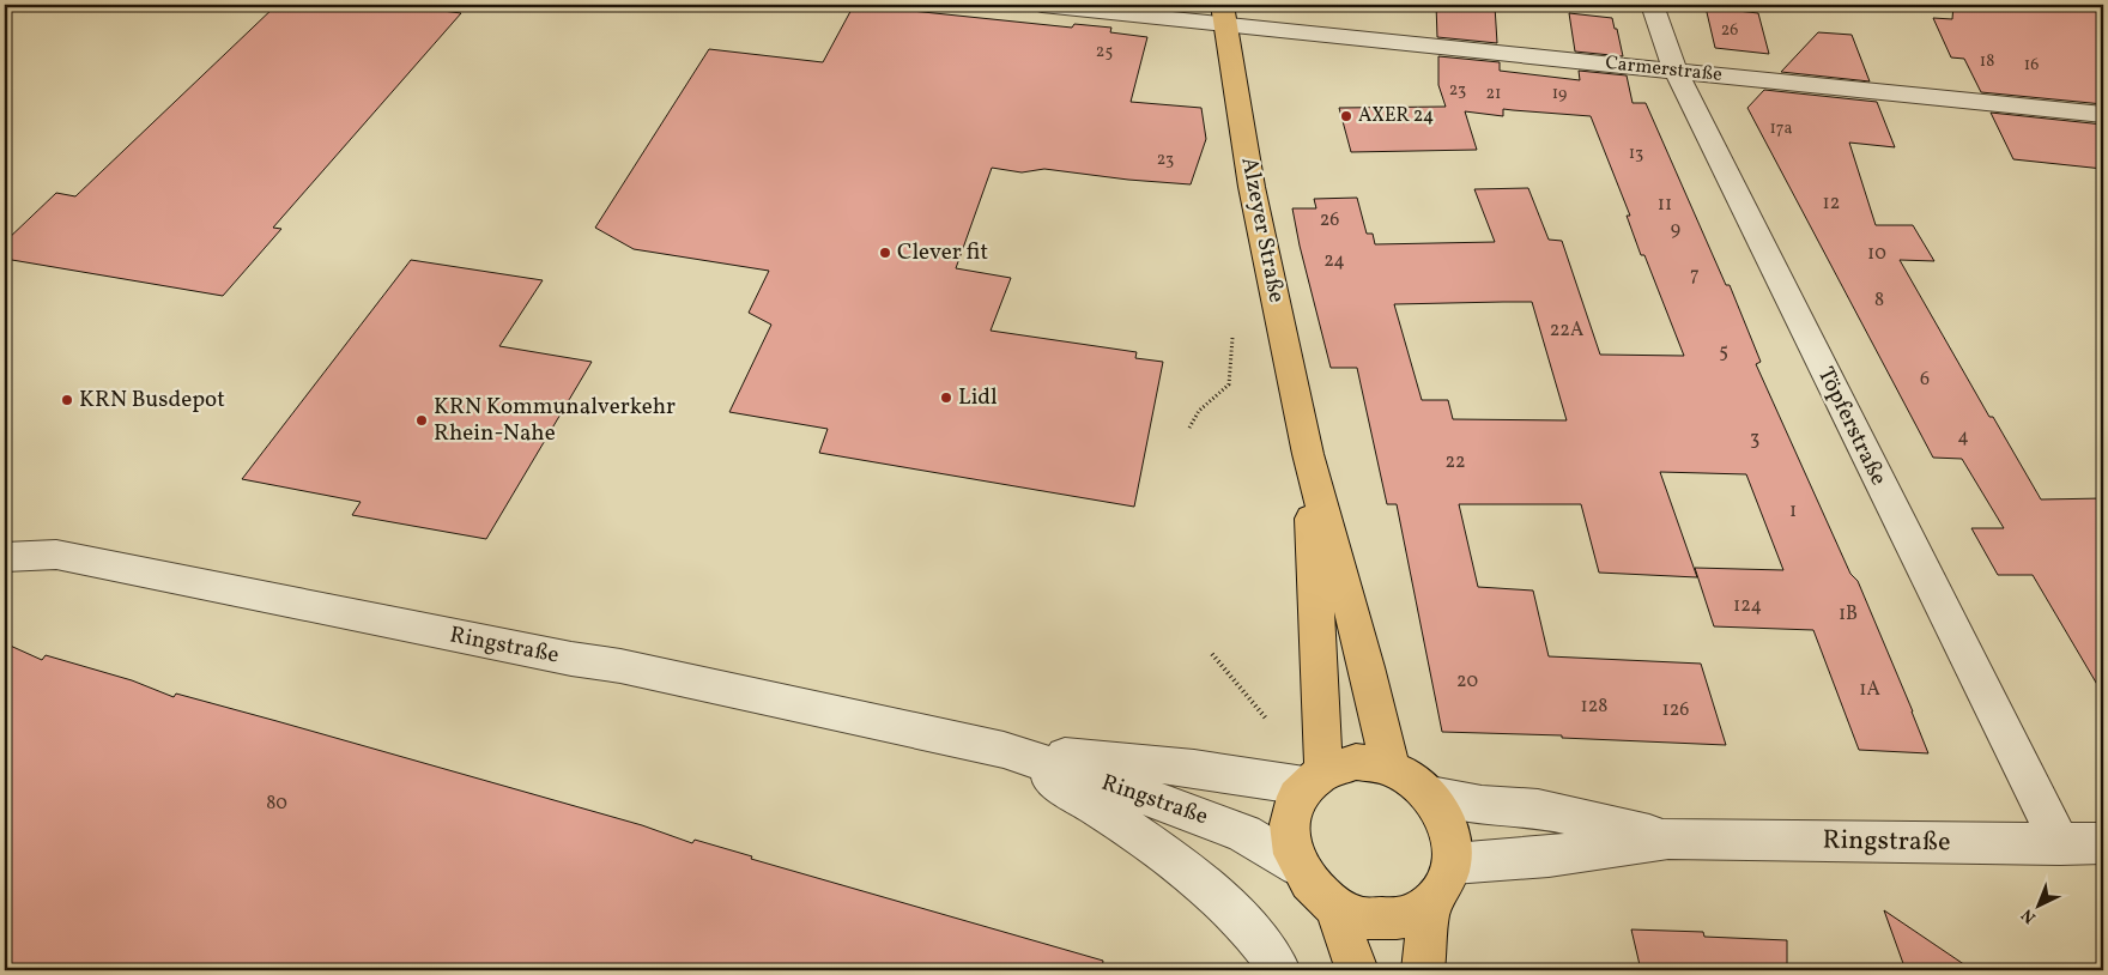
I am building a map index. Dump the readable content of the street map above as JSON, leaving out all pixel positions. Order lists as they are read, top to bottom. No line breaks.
{"streets":{"main road":["Alzeyer Straße"],"street":["Carmerstraße","Töpferstraße","Ringstraße"]},"crossings":[["Carmerstraße","Alzeyer Straße"],["Carmerstraße","Töpferstraße"],["Alzeyer Straße","Ringstraße"],["Töpferstraße","Ringstraße"]],"places":["AXER 24","Clever fit","Lidl","KRN Busdepot","KRN Kommunalverkehr Rhein-Nahe"],"house_numbers":["26","25","18","16","23","21","19","17a","13","23","12","11","26","9","10","24","7","8","22A","5","6","4","3","22","1","124","1B","20","1A","128","126","80"],"north":"bottom left"}
